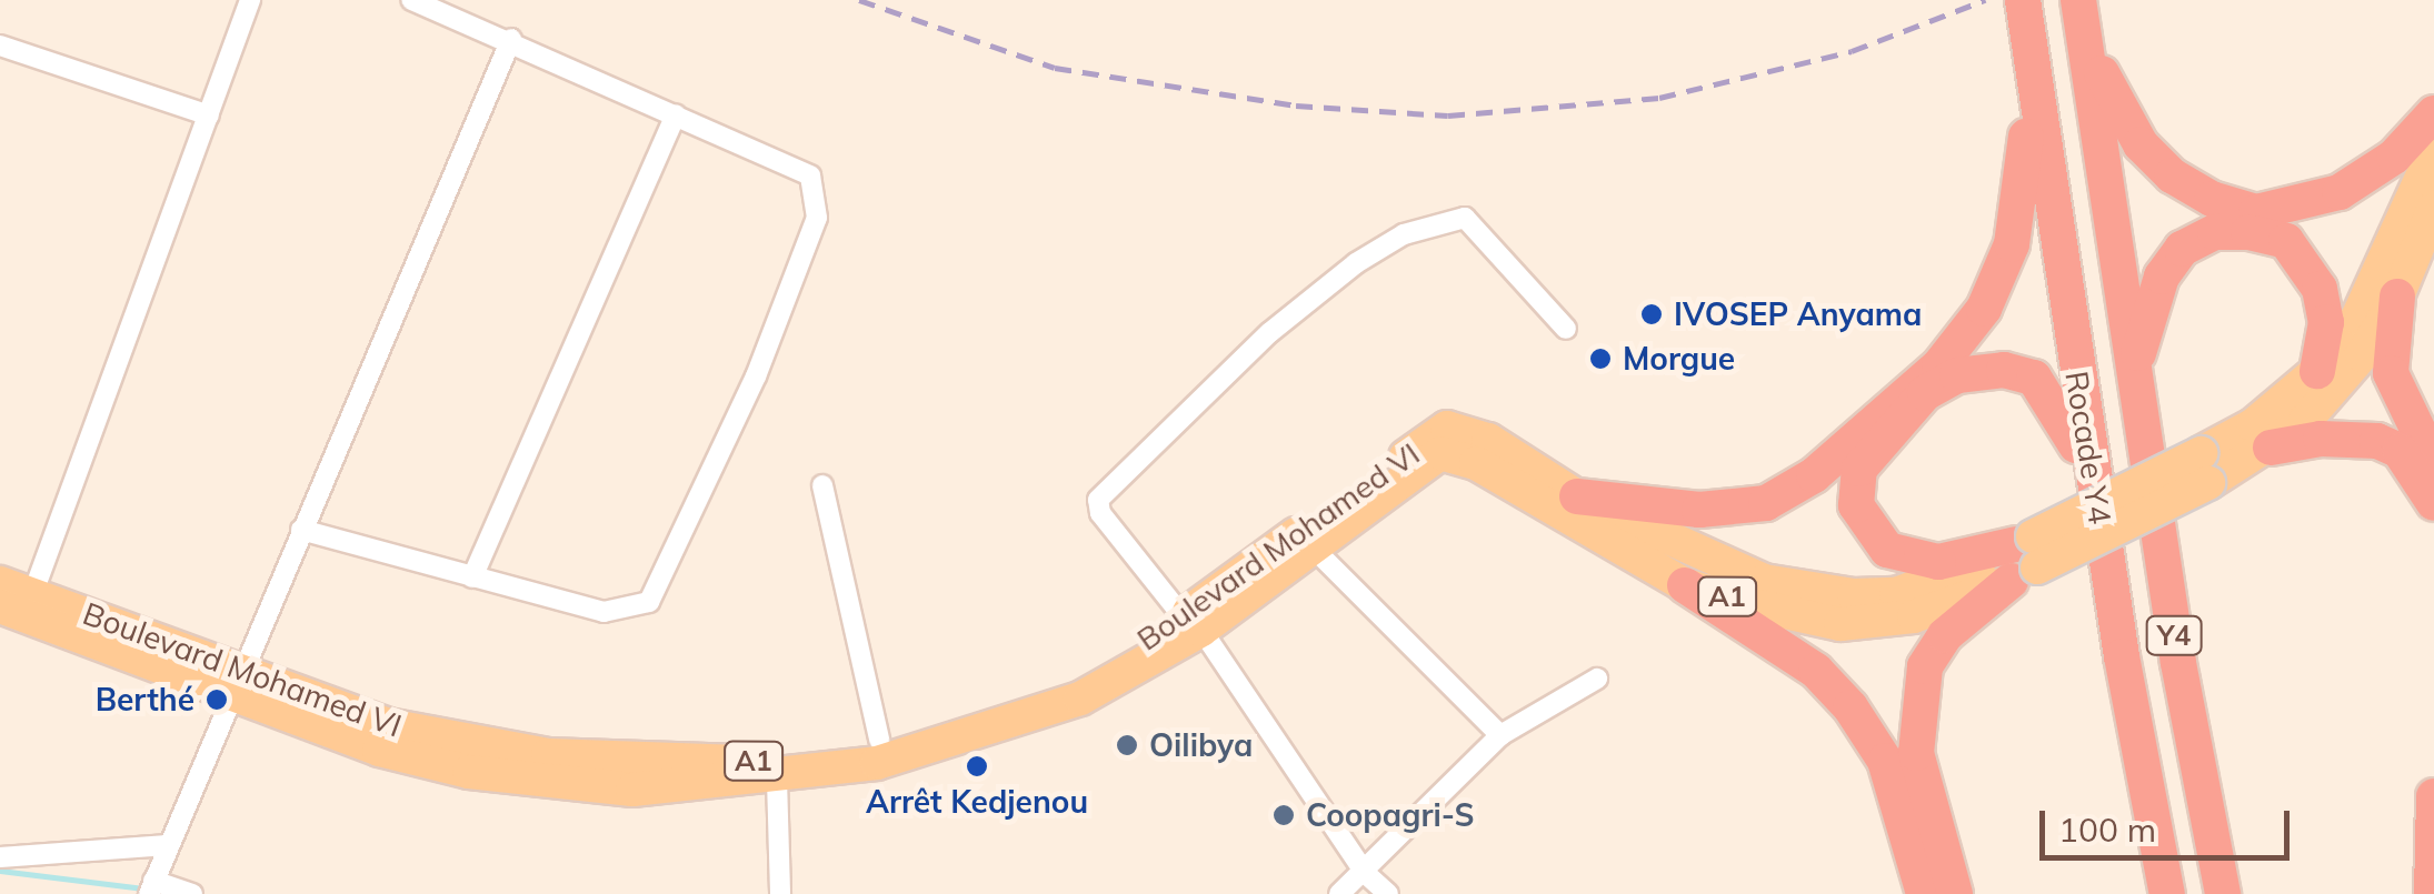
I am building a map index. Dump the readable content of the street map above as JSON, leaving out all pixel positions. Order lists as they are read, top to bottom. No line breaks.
{"streets":{"highway":["Rocade Y4","Y4"],"main road":["Boulevard Mohamed VI","A1"]},"places":["IVOSEP Anyama","Morgue","Berthé","Oilibya","Arrêt Kedjenou","Coopagri-S"],"scale_bar":"100 m"}
